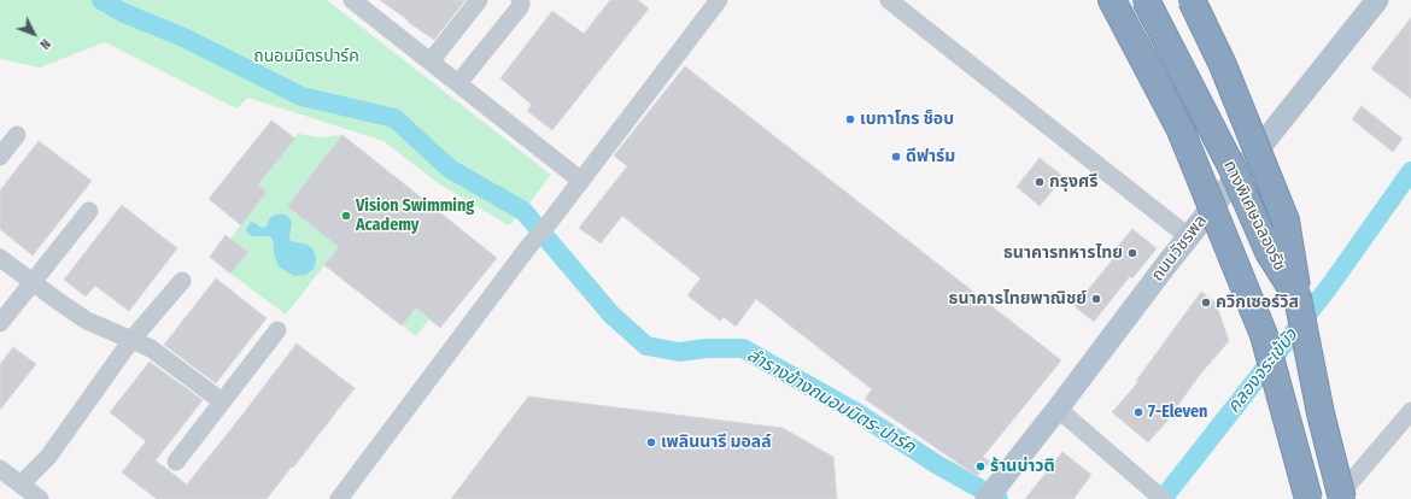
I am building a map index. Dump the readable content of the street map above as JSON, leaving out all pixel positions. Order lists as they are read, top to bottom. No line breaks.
{"streets":{"highway":["ทางพิเศษฉลองรัช"],"main road":["ถนนวัชรพล"]},"water":["คลองจระเข้บัว","ลำรางข้างถนอมมิตร-ปาร์ค"],"parks":["ถนอมมิตรปาร์ค"],"places":["เบทาโกร ช็อบ","ดีฟาร์ม","กรุงศรี","Vision Swimming Academy","ธนาคารทหารไทย","ธนาคารไทยพาณิชย์","ควิกเซอร์วิส","7-Eleven","เพลินนารี มอลล์","ร้านบ่าวติ"],"north":"bottom right"}
